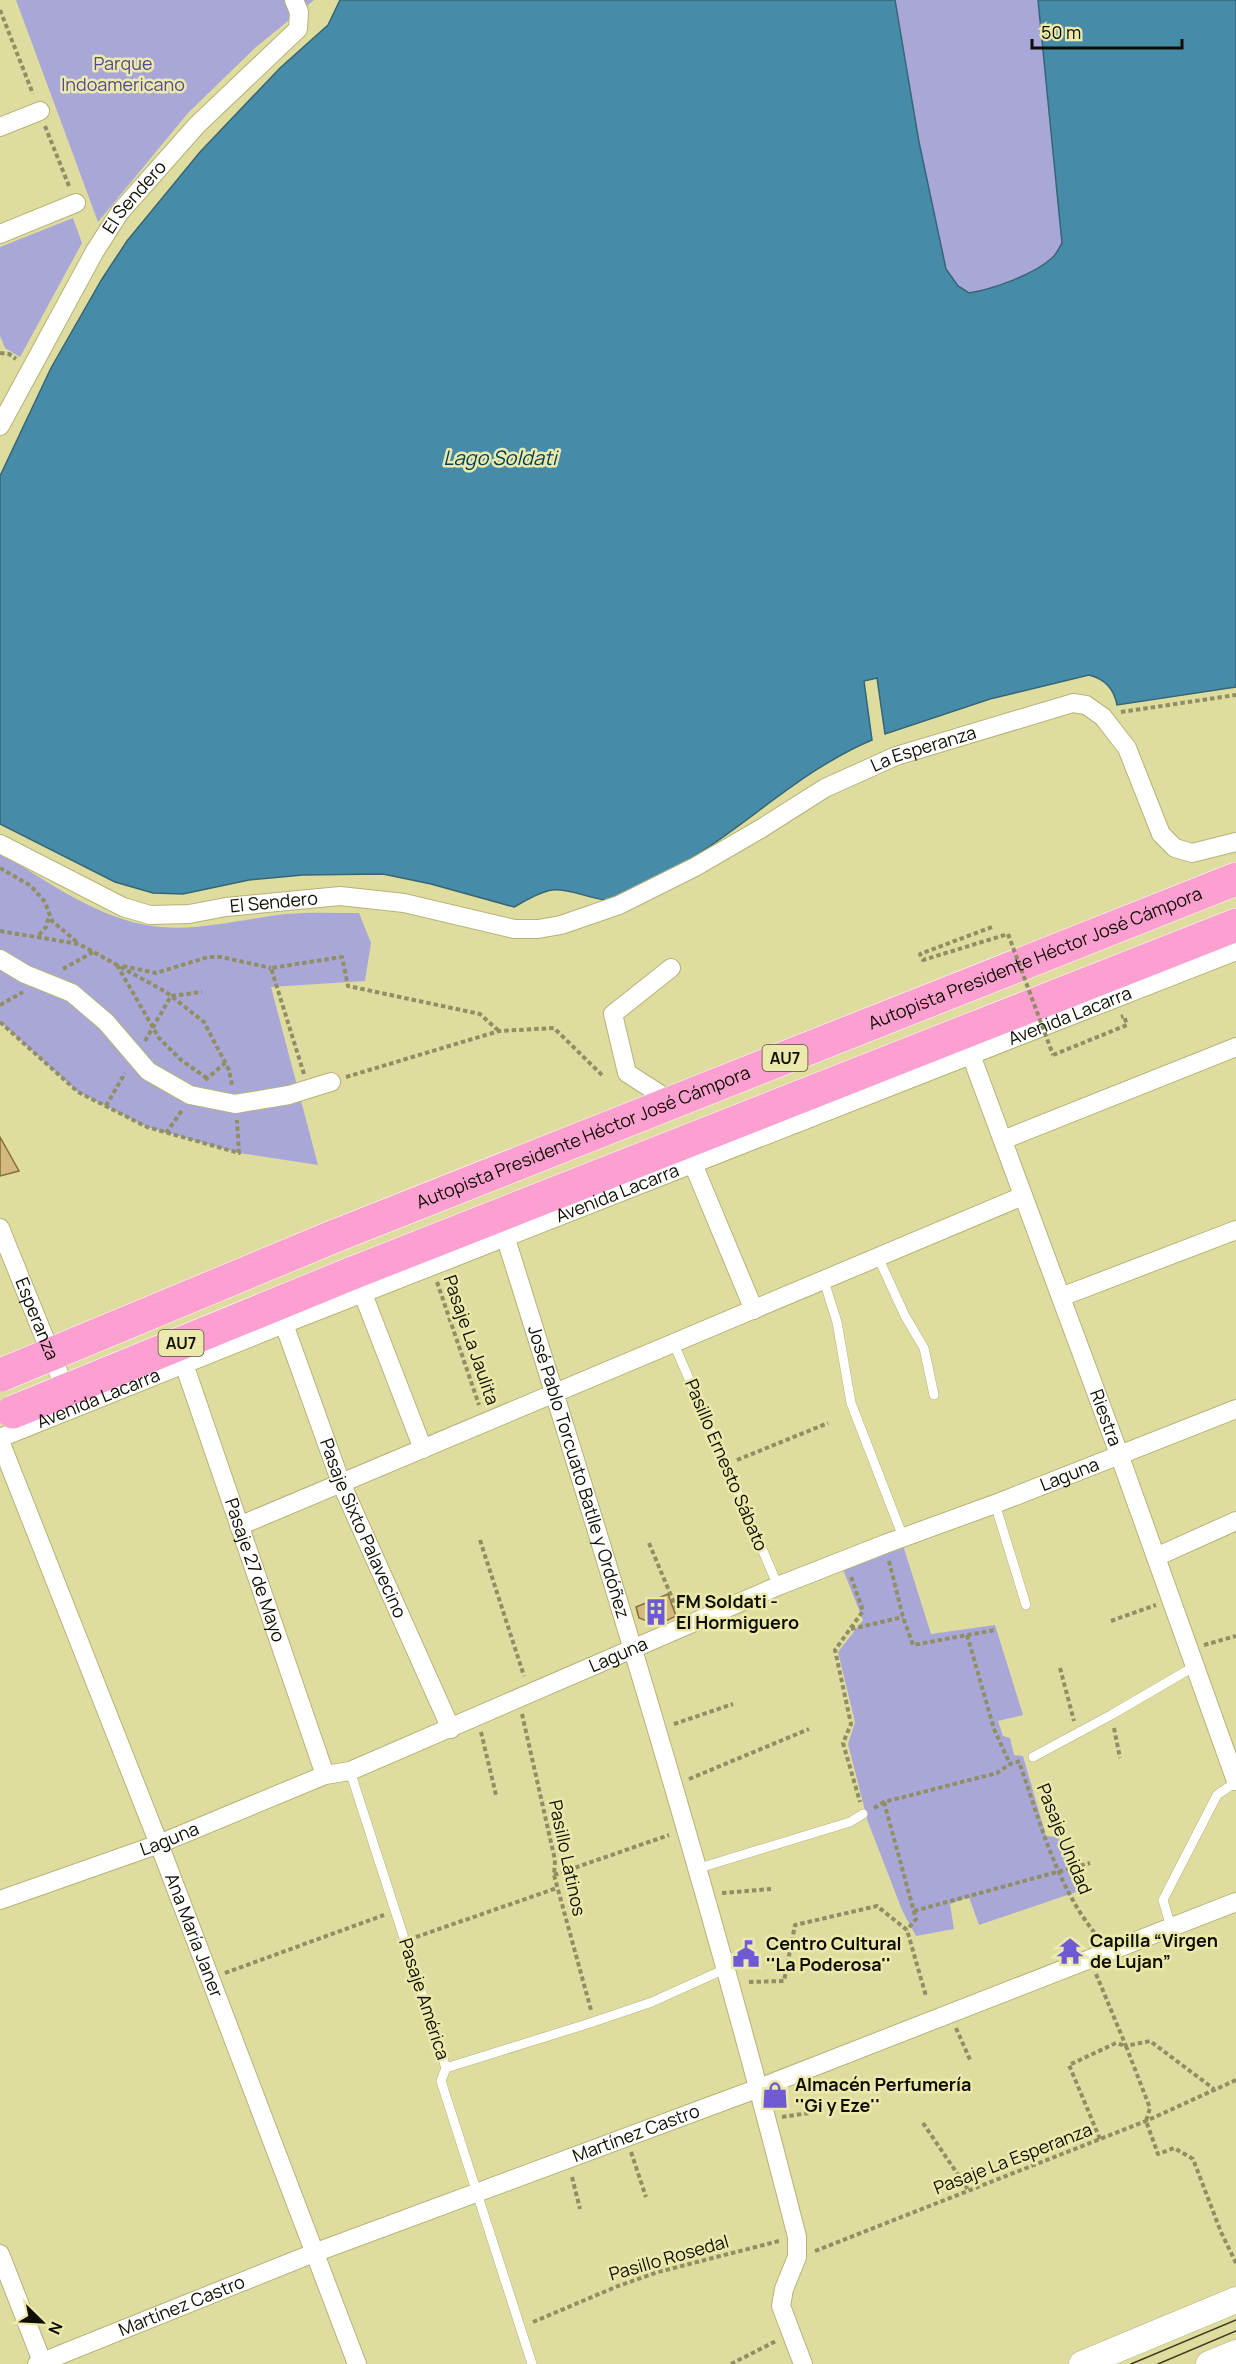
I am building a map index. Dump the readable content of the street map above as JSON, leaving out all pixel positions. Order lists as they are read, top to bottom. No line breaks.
{"streets":{"highway":["Autopista Presidente Héctor José Cámpora","AU7"],"street":["El Sendero","La Esperanza","Avenida Lacarra","Esperanza","Riestra","José Pablo Torcuato Batlle y Ordóñez","Laguna","Pasaje Sixto Palavecino","Pasaje 27 de Mayo","Ana María Janer","Martínez Castro"],"lane":["Pasillo Ernesto Sábato","Pasaje América"],"path":["Pasaje La Jaulita","Pasaje Unidad","Pasillo Latinos","Pasaje La Esperanza","Pasillo Rosedal"]},"crossings":[["El Sendero","La Esperanza"],["Avenida Lacarra","AU7"],["Avenida Lacarra","Esperanza"],["Avenida Lacarra","Pasaje La Jaulita"],["Avenida Lacarra","Riestra"],["Avenida Lacarra","José Pablo Torcuato Batlle y Ordóñez"],["Avenida Lacarra","Pasaje Sixto Palavecino"],["Avenida Lacarra","Pasaje 27 de Mayo"],["Avenida Lacarra","Ana María Janer"],["Riestra","Laguna"],["Pasillo Ernesto Sábato","Laguna"],["José Pablo Torcuato Batlle y Ordóñez","Laguna"],["José Pablo Torcuato Batlle y Ordóñez","Martínez Castro"],["José Pablo Torcuato Batlle y Ordóñez","Pasaje La Esperanza"],["José Pablo Torcuato Batlle y Ordóñez","Pasillo Rosedal"],["Laguna","Pasaje Sixto Palavecino"],["Laguna","Pasaje 27 de Mayo"],["Laguna","Pasillo Latinos"],["Laguna","Ana María Janer"],["Laguna","Pasaje América"],["Pasaje Unidad","Martínez Castro"],["Ana María Janer","Martínez Castro"],["Pasaje América","Martínez Castro"],["Pasaje América","Pasillo Rosedal"]],"water":["Lago Soldati"],"parks":["Parque Indoamericano"],"places":{"building":["FM Soldati - El Hormiguero"],"temple":["Capilla “Virgen de Lujan”"],"public building":["Centro Cultural ''La Poderosa''"],"shop":["Almacén Perfumería ''Gi y Eze''"]},"scale_bar":"50 m","north":"bottom right"}
